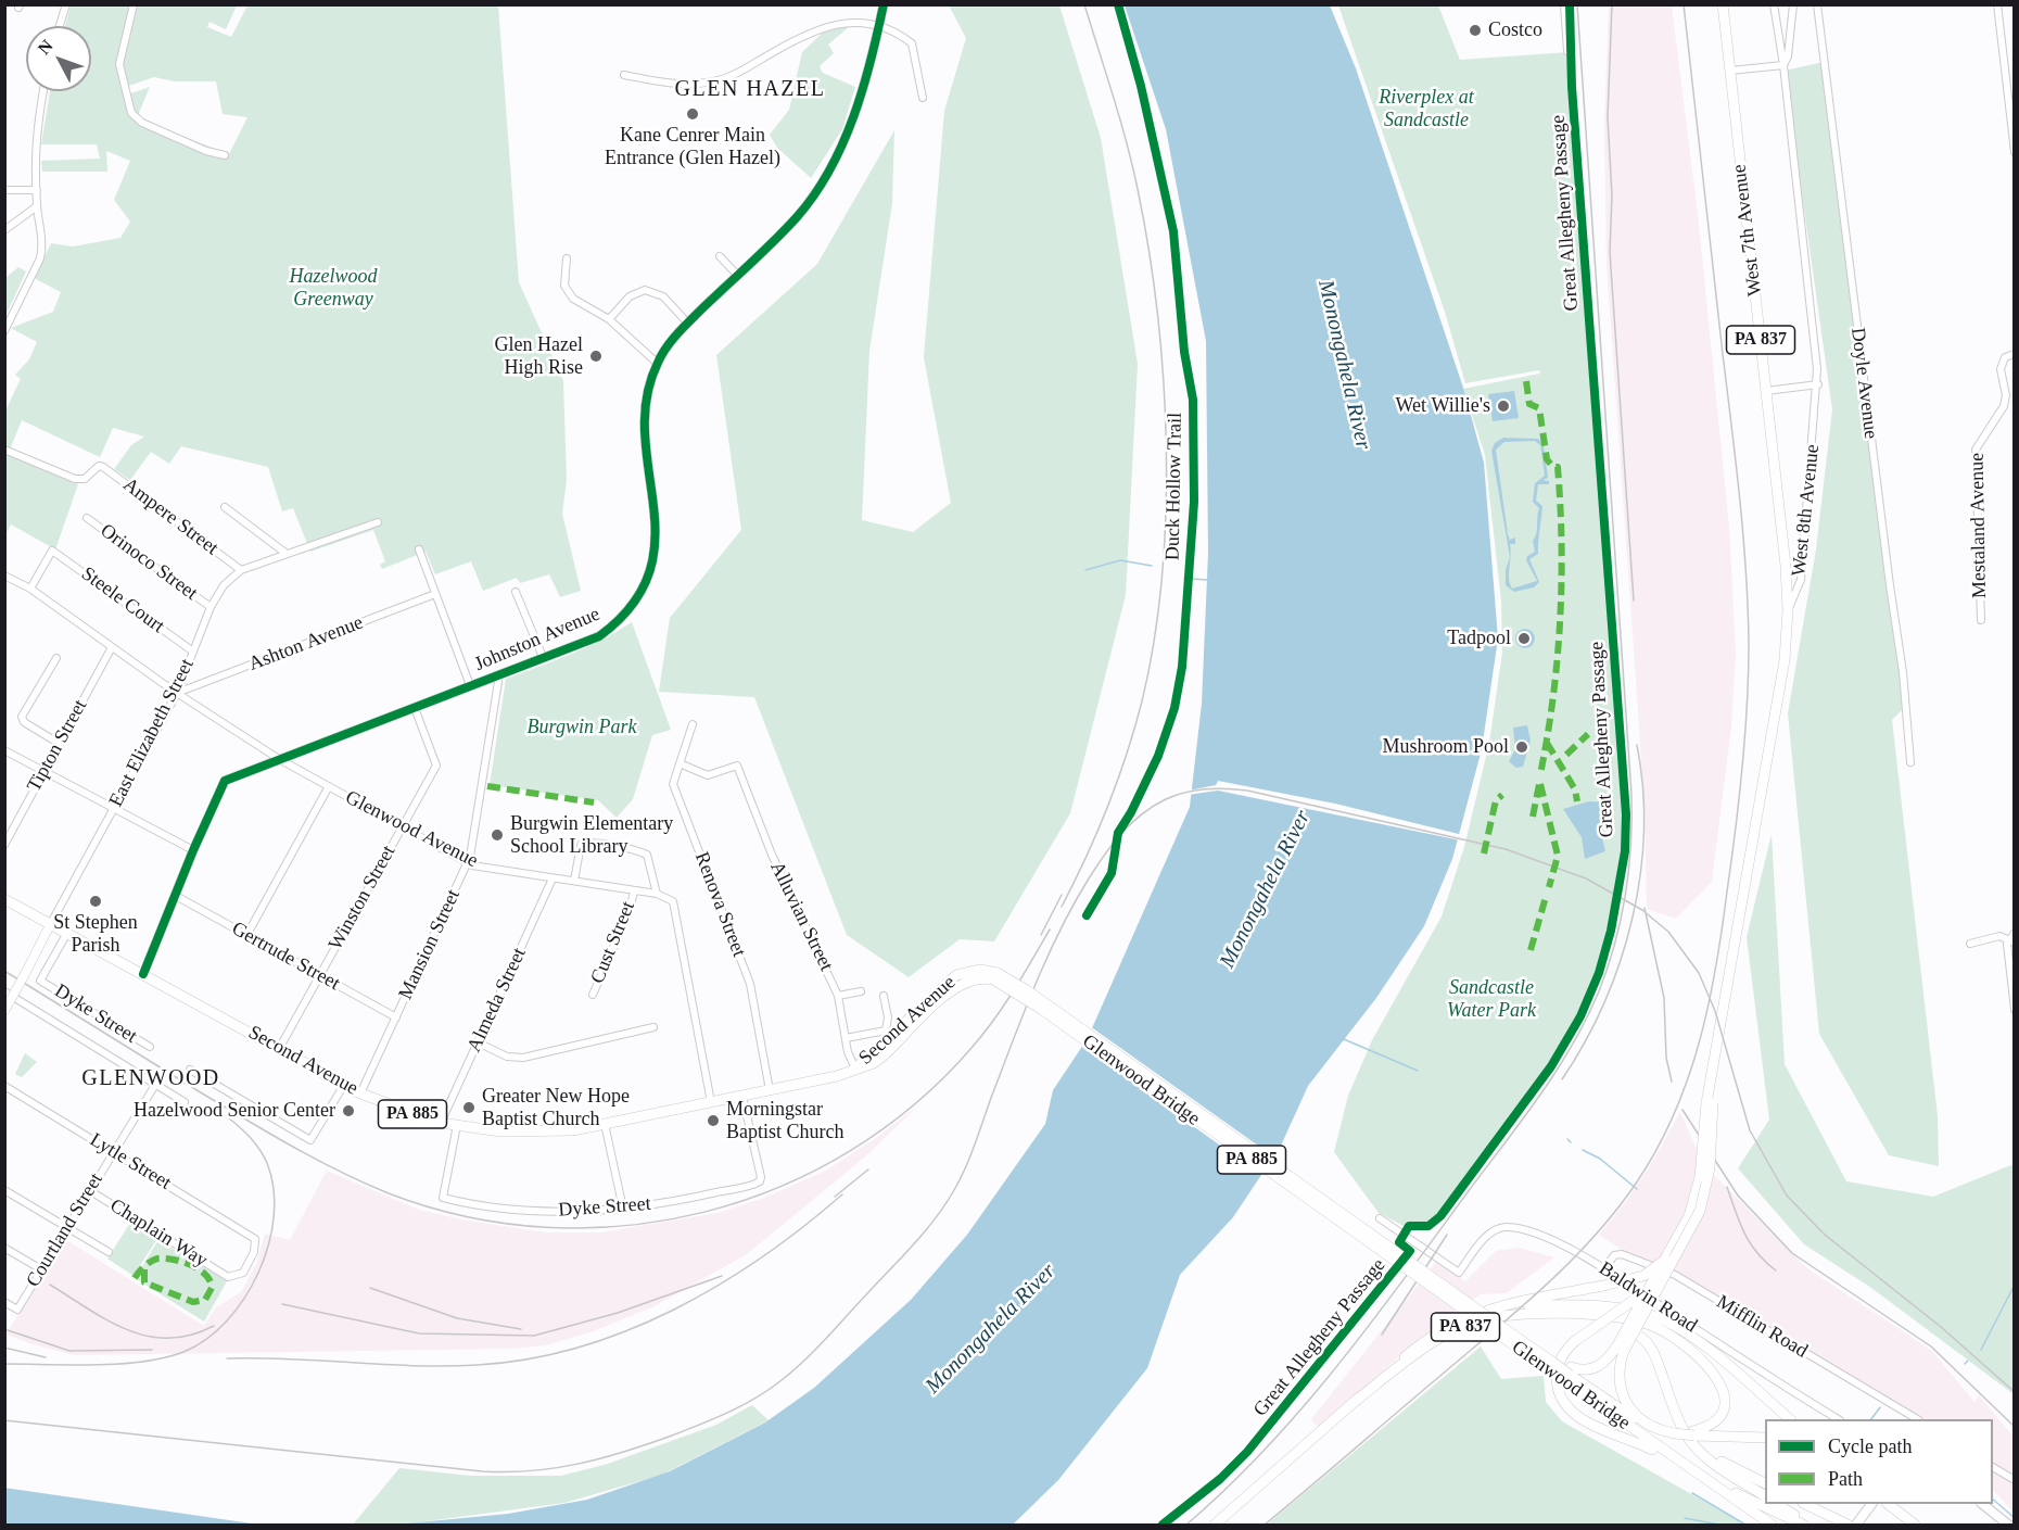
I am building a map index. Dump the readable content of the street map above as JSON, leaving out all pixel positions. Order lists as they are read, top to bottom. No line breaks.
{"streets":{"main road":["West 7th Avenue","PA 837","West 8th Avenue","Second Avenue","Glenwood Bridge","PA 885"],"street":["Doyle Avenue","Ampere Street","Mestaland Avenue","Orinoco Street","Steele Court","Johnston Avenue","Ashton Avenue","East Elizabeth Street","Tipton Street","Glenwood Avenue","Winston Street","Renova Street","Alluvian Street","Cust Street","Mansion Street","Gertrude Street","Almeda Street","Dyke Street","Lytle Street","Courtland Street","Chaplain Way","Baldwin Road","Mifflin Road"],"cycle path":["Great Allegheny Passage","Duck Hollow Trail"]},"crossings":[["West 7th Avenue","West 8th Avenue"],["PA 837","West 8th Avenue"],["PA 837","Glenwood Bridge"],["PA 837","Mifflin Road"],["Ampere Street","East Elizabeth Street"],["Orinoco Street","East Elizabeth Street"],["Steele Court","East Elizabeth Street"],["Steele Court","Glenwood Avenue"],["Johnston Avenue","Glenwood Avenue"],["Johnston Avenue","Winston Street"],["Johnston Avenue","Mansion Street"],["Johnston Avenue","Gertrude Street"],["Johnston Avenue","Second Avenue"],["Ashton Avenue","East Elizabeth Street"],["Ashton Avenue","Glenwood Avenue"],["East Elizabeth Street","Glenwood Avenue"],["East Elizabeth Street","Second Avenue"],["Tipton Street","Glenwood Avenue"],["Glenwood Avenue","Winston Street"],["Glenwood Avenue","Cust Street"],["Glenwood Avenue","Mansion Street"],["Glenwood Avenue","Almeda Street"],["Winston Street","Gertrude Street"],["Winston Street","Second Avenue"],["Renova Street","Alluvian Street"],["Renova Street","Second Avenue"],["Alluvian Street","Second Avenue"],["Mansion Street","Gertrude Street"],["Mansion Street","Second Avenue"],["Almeda Street","Second Avenue"],["Dyke Street","Second Avenue"],["Second Avenue","Glenwood Bridge"],["Glenwood Bridge","PA 885"],["Lytle Street","Courtland Street"],["Lytle Street","Chaplain Way"],["Courtland Street","Chaplain Way"],["Baldwin Road","Mifflin Road"]],"districts":["GLEN HAZEL","GLENWOOD"],"water":["Monongahela River"],"parks":["Riverplex at Sandcastle","Hazelwood Greenway","Burgwin Park","Sandcastle Water Park"],"places":["Costco","Kane Cenrer Main Entrance (Glen Hazel)","Glen Hazel High Rise","Wet Willie's","Tadpool","Mushroom Pool","Burgwin Elementary School Library","St Stephen Parish","Greater New Hope Baptist Church","Hazelwood Senior Center","Morningstar Baptist Church"],"legend":["Cycle path","Path"],"north":"top left"}
